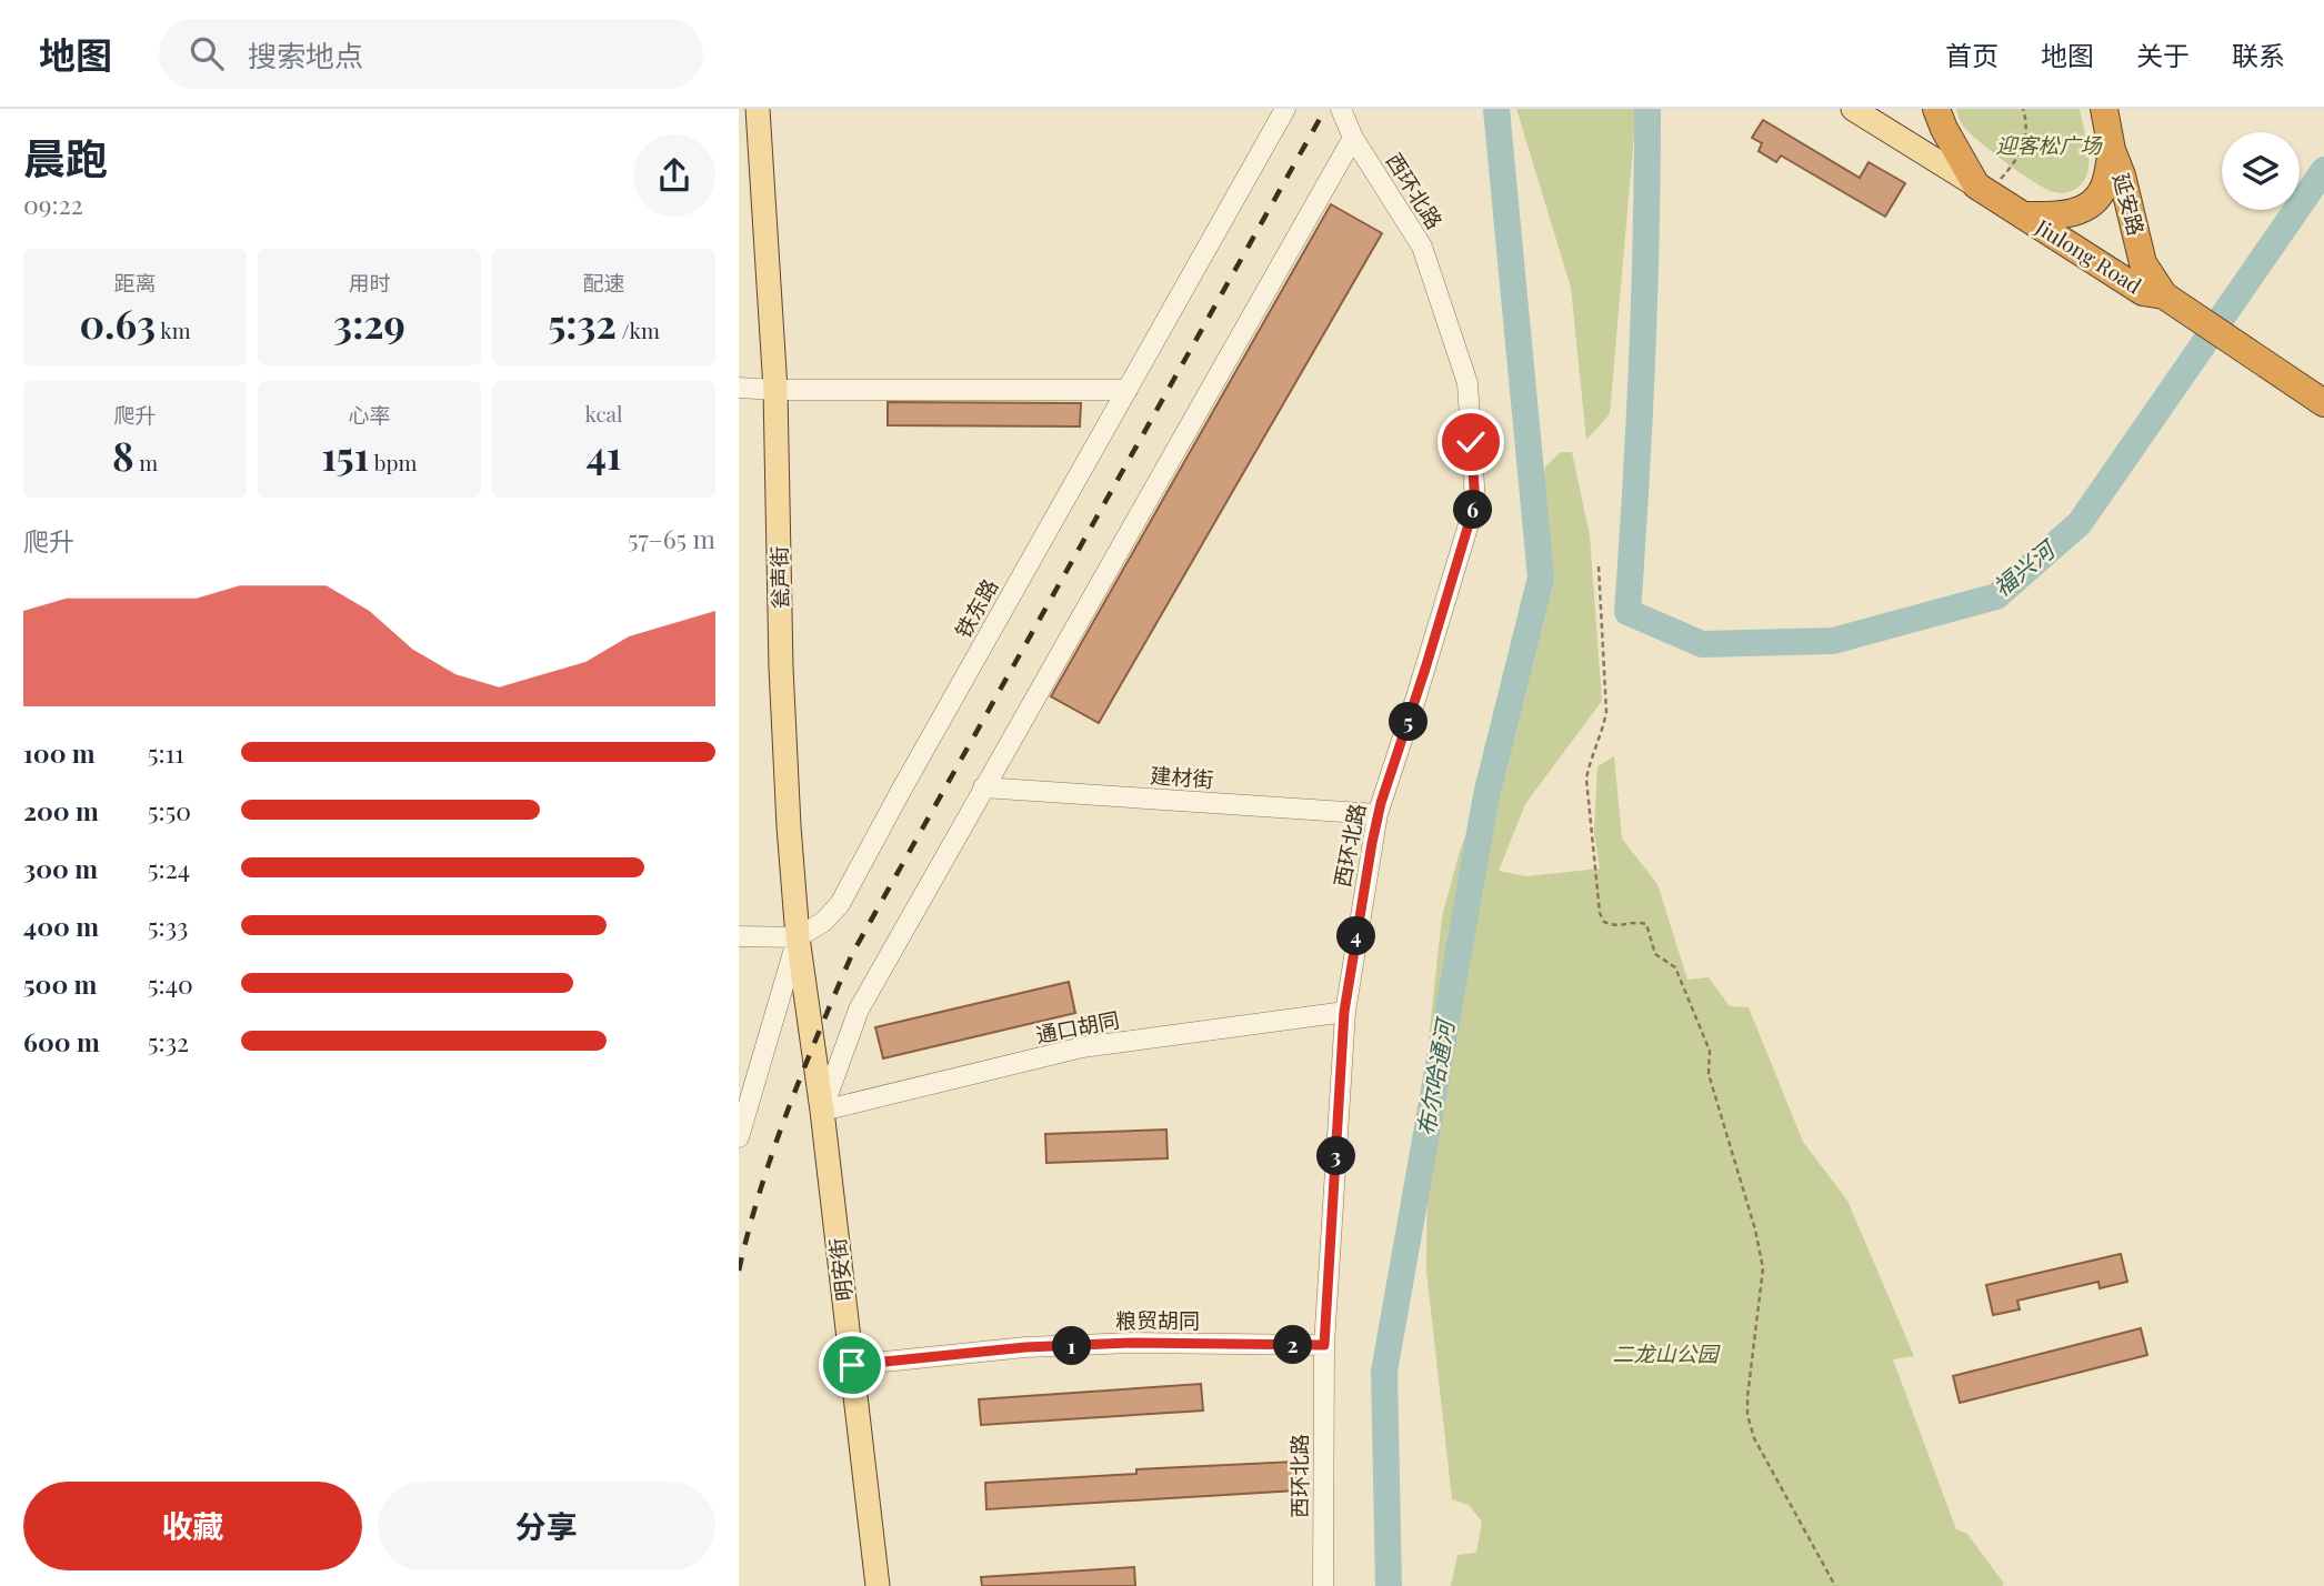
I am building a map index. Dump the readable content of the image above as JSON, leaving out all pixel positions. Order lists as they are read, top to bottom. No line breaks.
{"streets":{"highway":["延安路","Jiulong Road"],"main road":["瓮声街","明安街"],"street":["西环北路","铁东路","建材街","通口胡同","粮贸胡同"]},"crossings":[["西环北路","建材街"],["西环北路","通口胡同"],["西环北路","粮贸胡同"],["延安路","Jiulong Road"],["瓮声街","铁东路"],["瓮声街","明安街"],["通口胡同","明安街"],["明安街","粮贸胡同"]],"water":["福兴河","布尔哈通河"],"parks":["迎客松广场","二龙山公园"],"page":{"header":"地图","search":"搜索地点","nav":["首页","地图","关于","联系"],"heading":["晨跑","09:22"],"stats":[["距离","0.63 km"],["用时","3:29"],["配速","5:32 /km"],["爬升","8 m"],["心率","151 bpm"],["kcal","41"]],"pins":["6","5","4","3","2","1"],"chart":["爬升","57–65 m"],"list":[{"name":"100 m","note":"5:11"},{"name":"200 m","note":"5:50"},{"name":"300 m","note":"5:24"},{"name":"400 m","note":"5:33"},{"name":"500 m","note":"5:40"},{"name":"600 m","note":"5:32"}],"buttons":["收藏","分享"]}}
